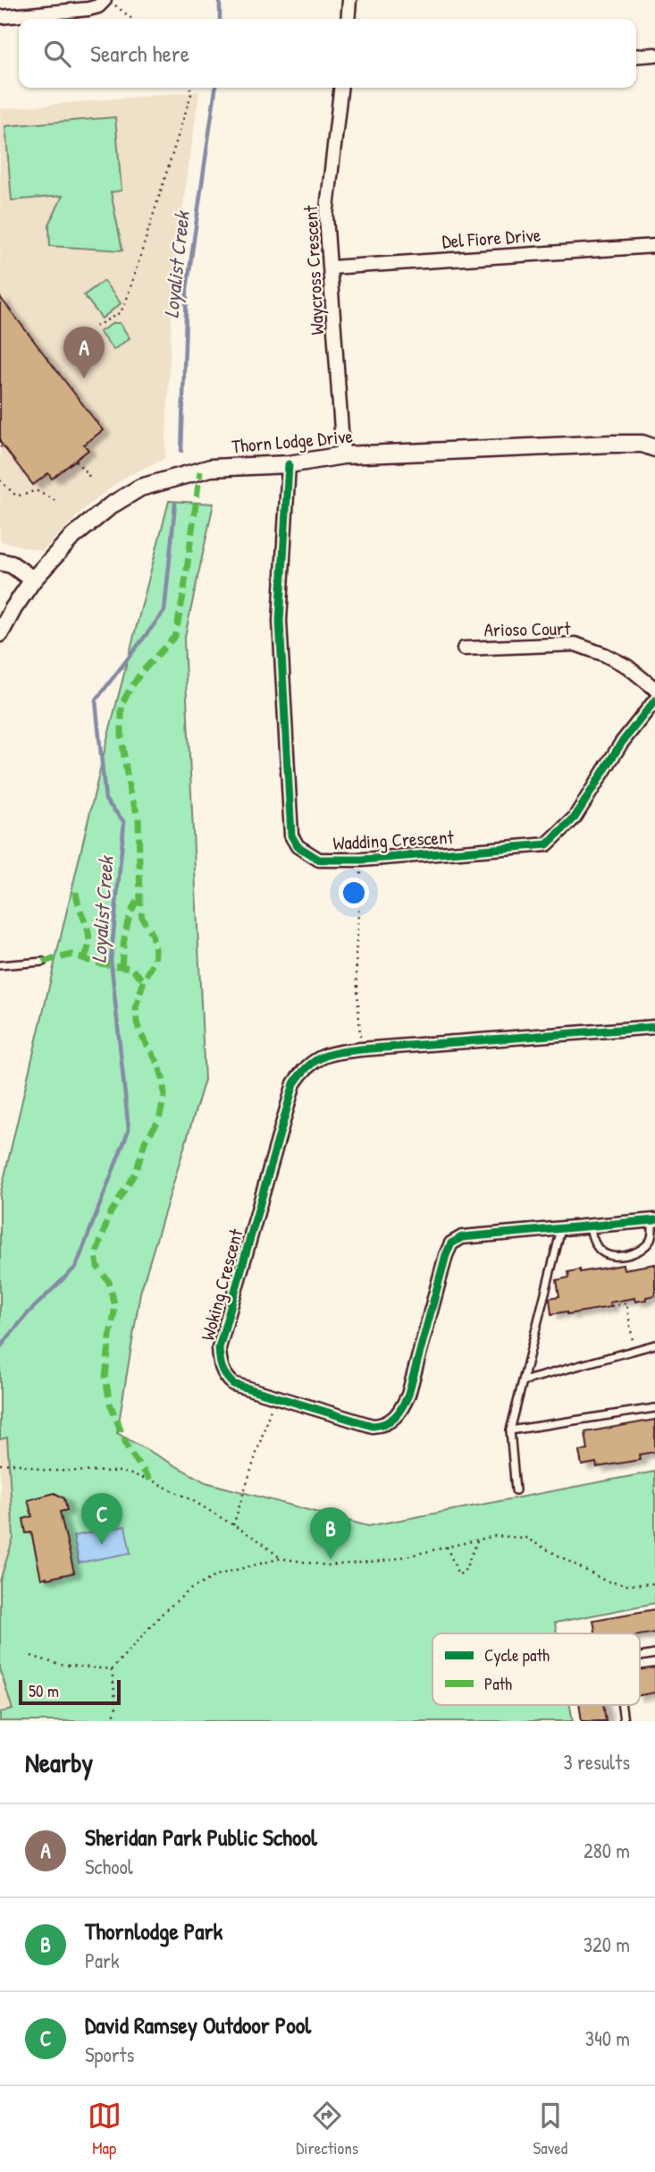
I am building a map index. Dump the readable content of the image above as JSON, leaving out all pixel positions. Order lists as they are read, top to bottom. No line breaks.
{"streets":{"street":["Del Fiore Drive","Waycross Crescent","Thorn Lodge Drive","Arioso Court","Wadding Crescent","Woking Crescent"]},"crossings":[["Del Fiore Drive","Waycross Crescent"],["Waycross Crescent","Thorn Lodge Drive"],["Thorn Lodge Drive","Wadding Crescent"]],"water":["Loyalist Creek"],"legend":["Cycle path","Path"],"scale_bar":"50 m","page":{"search":"Search here","pins":["A","C","B"],"scale":"50 m","heading":["Nearby","3 results"],"list":[{"mark":"A","name":"Sheridan Park Public School","note":"School","value":"280 m"},{"mark":"B","name":"Thornlodge Park","note":"Park","value":"320 m"},{"mark":"C","name":"David Ramsey Outdoor Pool","note":"Sports","value":"340 m"}],"nav":["Map","Directions","Saved"]}}
